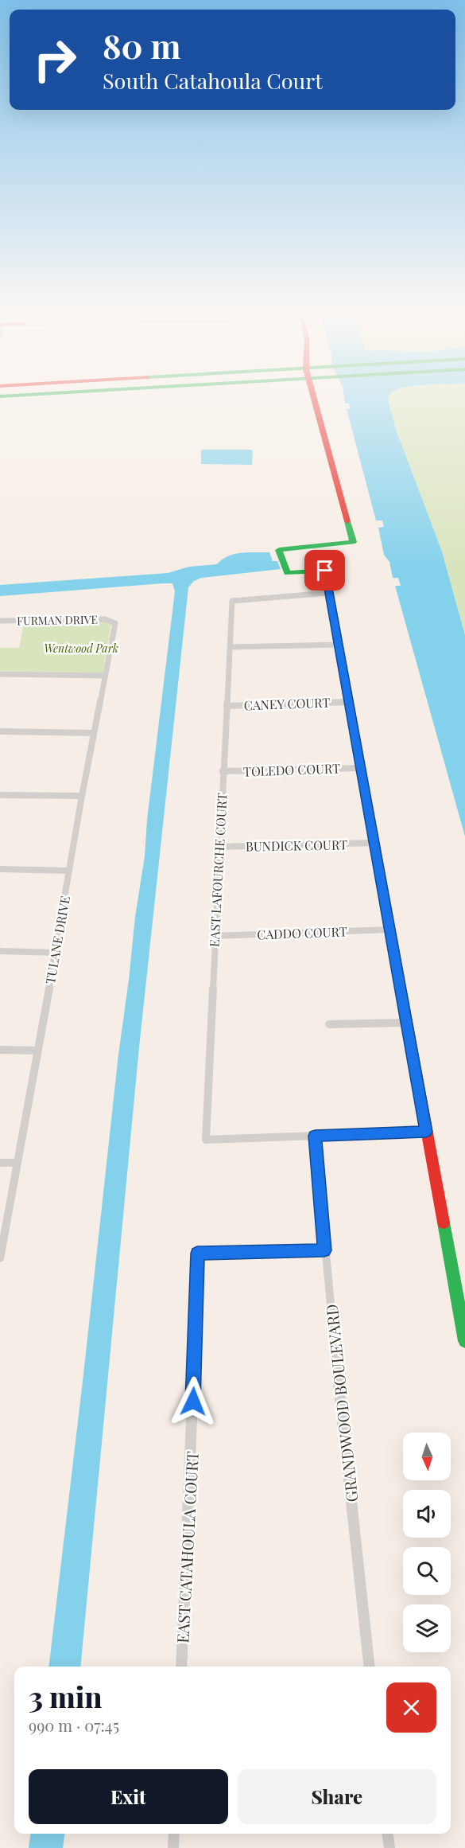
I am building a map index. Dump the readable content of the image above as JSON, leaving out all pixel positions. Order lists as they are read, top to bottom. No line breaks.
{"streets":{"street":["FURMAN DRIVE","CANEY COURT","TOLEDO COURT","BUNDICK COURT","EAST LAFOURCHE COURT","CADDO COURT","TULANE DRIVE","GRANDWOOD BOULEVARD","EAST CATAHOULA COURT"]},"crossings":[["FURMAN DRIVE","TULANE DRIVE"],["CANEY COURT","EAST LAFOURCHE COURT"],["TOLEDO COURT","EAST LAFOURCHE COURT"],["BUNDICK COURT","EAST LAFOURCHE COURT"],["EAST LAFOURCHE COURT","CADDO COURT"],["EAST LAFOURCHE COURT","GRANDWOOD BOULEVARD"],["GRANDWOOD BOULEVARD","EAST CATAHOULA COURT"]],"parks":["Wentwood Park"],"north":"bottom","page":{"turn":["80 m","South Catahoula Court"],"heading":["3 min","990 m · 07:45"],"buttons":["Exit","Share"]}}
